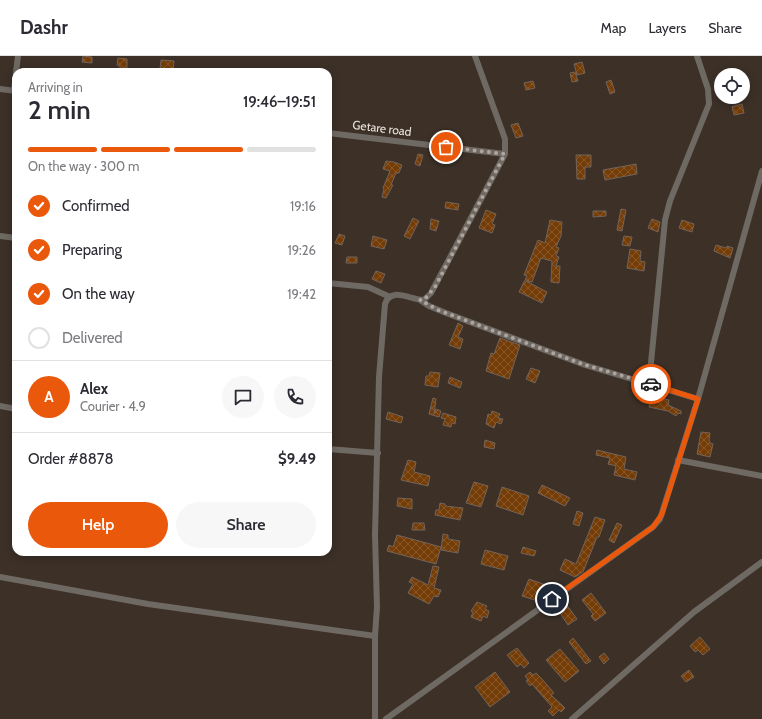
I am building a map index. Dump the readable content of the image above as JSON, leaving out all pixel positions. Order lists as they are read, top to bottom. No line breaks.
{"streets":{"street":["Getare road"]},"page":{"header":"Dashr","nav":["Map","Layers","Share"],"heading":["2 min","Arriving in","19:46–19:51"],"panel":["Alex","Courier · 4.9","Order #8878","$9.49"],"bar":"On the way · 300 m","list":[["Confirmed","19:16"],["Preparing","19:26"],["On the way","19:42"],"Delivered"],"round":"A","buttons":["Help","Share"]}}
